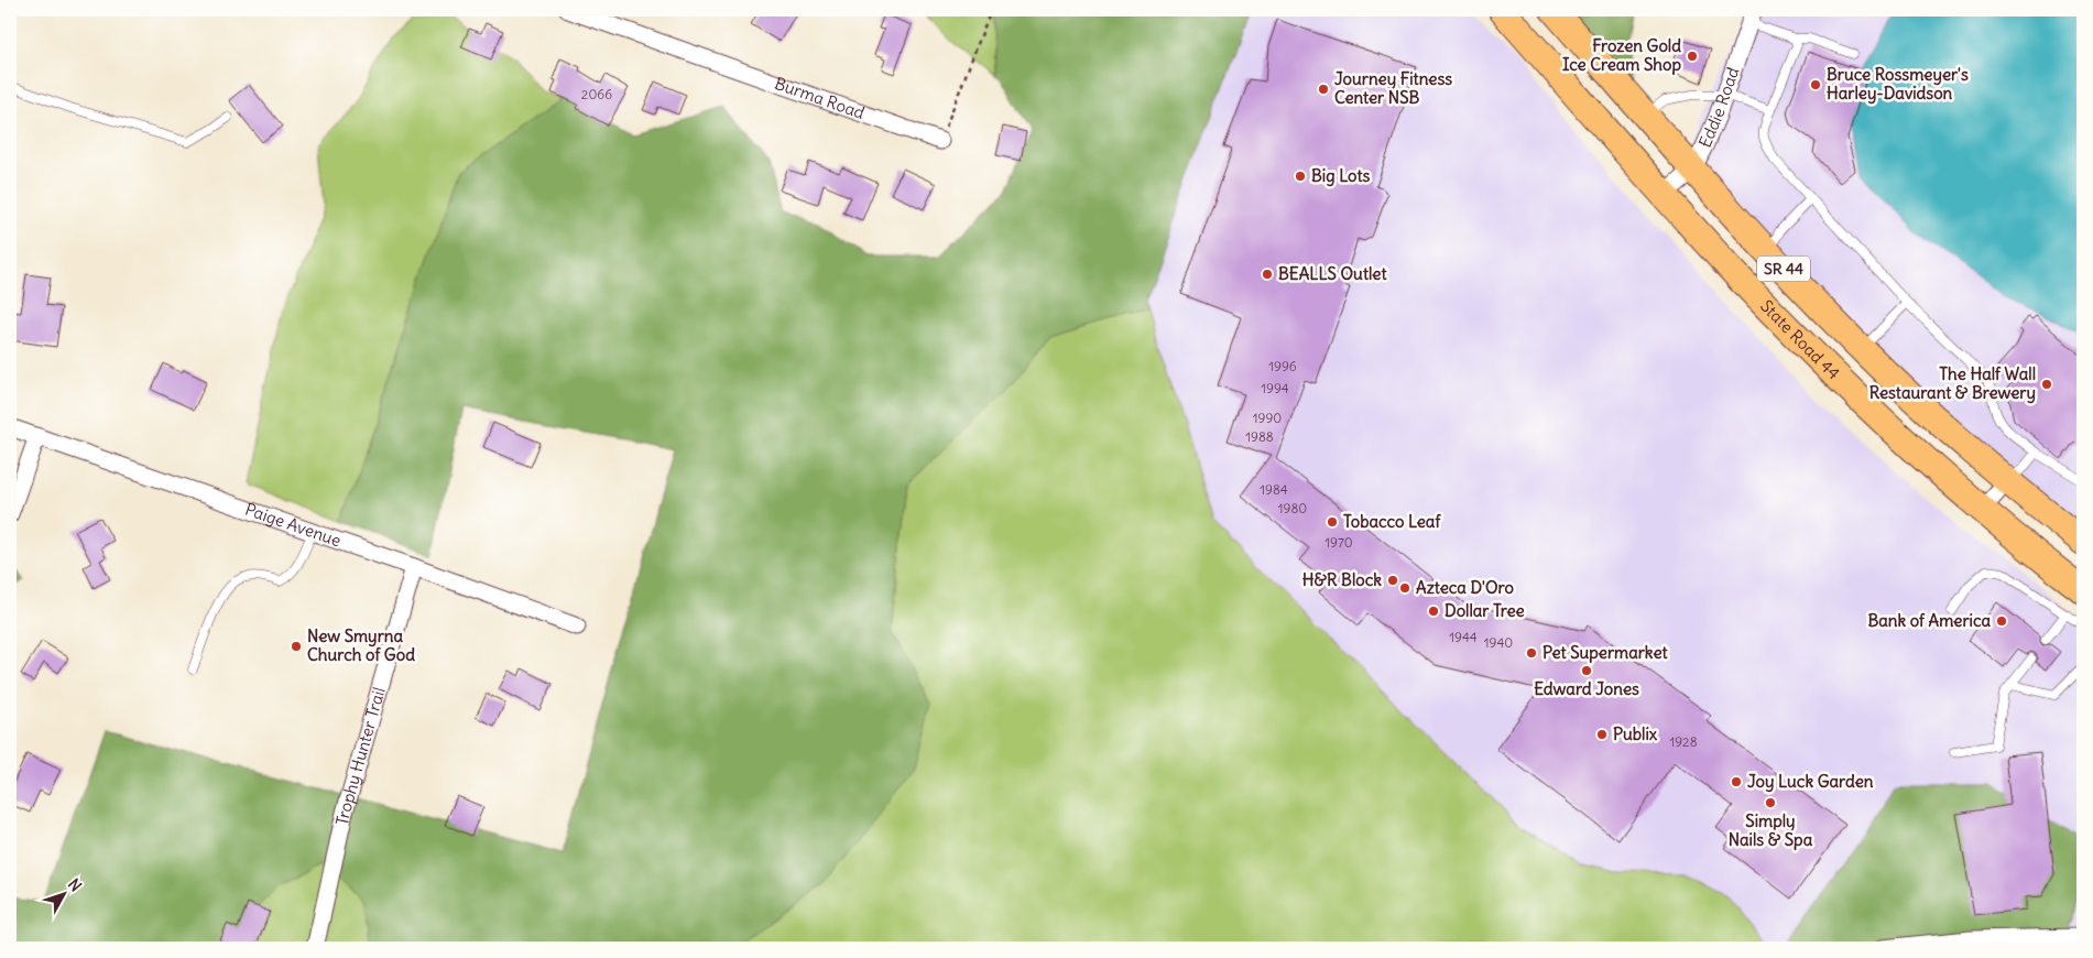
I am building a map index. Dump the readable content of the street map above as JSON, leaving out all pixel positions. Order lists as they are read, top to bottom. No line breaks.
{"streets":{"main road":["SR 44","State Road 44"],"street":["Burma Road","Eddie Road","Paige Avenue","Trophy Hunter Trail"]},"crossings":[["Eddie Road","SR 44"],["Eddie Road","State Road 44"],["Paige Avenue","Trophy Hunter Trail"]],"places":["Frozen Gold Ice Cream Shop","Bruce Rossmeyer's Harley-Davidson","Journey Fitness Center NSB","Big Lots","BEALLS Outlet","The Half Wall Restaurant & Brewery","Tobacco Leaf","H&R Block","Azteca D'Oro","Dollar Tree","Bank of America","New Smyrna Church of God","Pet Supermarket","Edward Jones","Publix","Joy Luck Garden","Simply Nails & Spa"],"house_numbers":["2066","1996","1994","1990","1988","1984","1980","1970","1944","1940","1928"],"north":"top right"}
